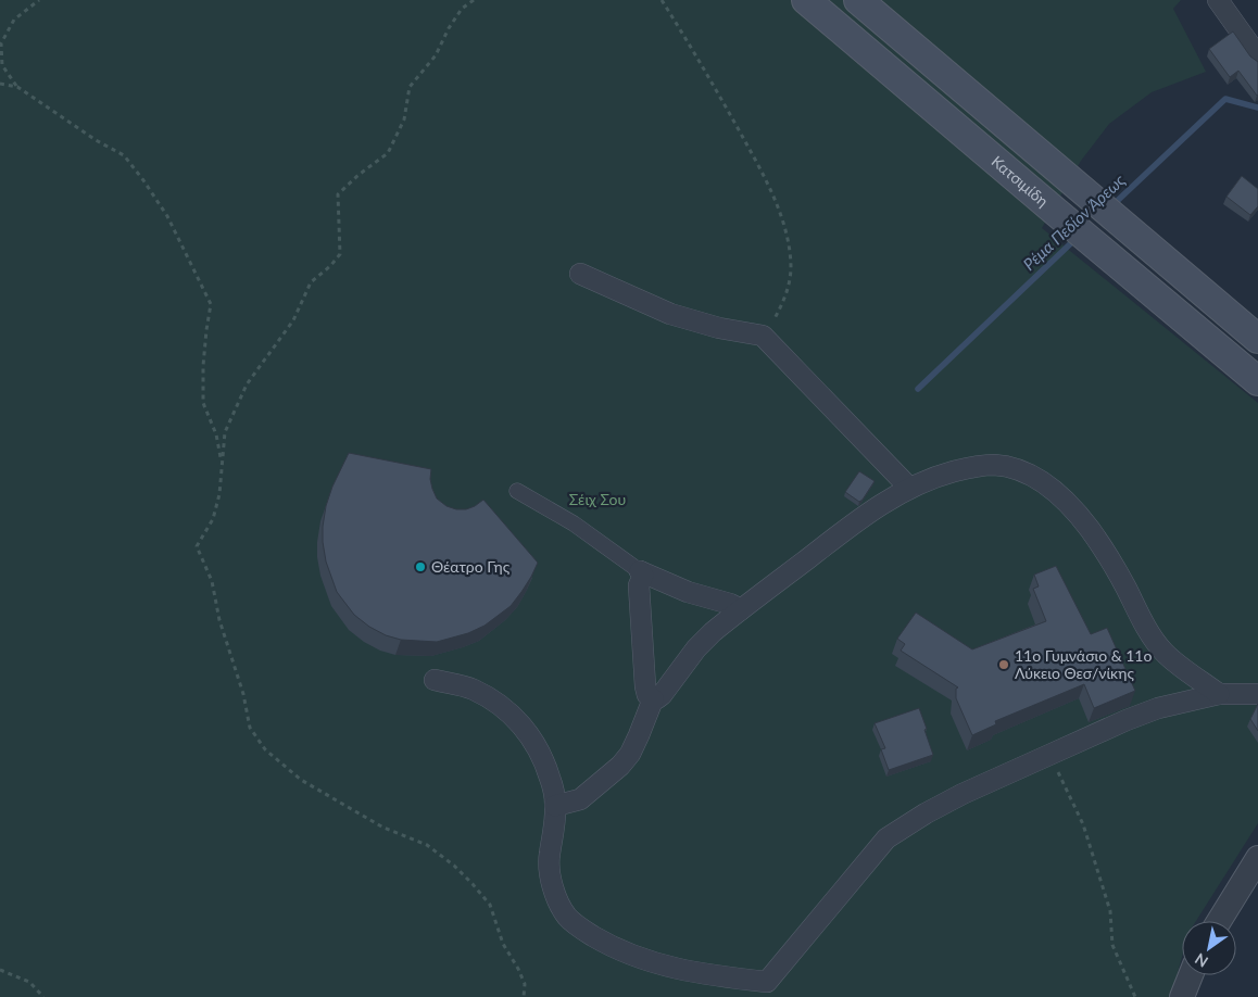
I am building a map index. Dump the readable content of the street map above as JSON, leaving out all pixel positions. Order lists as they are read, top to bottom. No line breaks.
{"streets":{"main road":["Κατσιμίδη"]},"water":["Ρέμα Πεδίον Άρεως"],"parks":["Σέιχ Σου"],"places":["Θέατρο Γης","11ο Γυμνάσιο & 11ο Λύκειο Θεσ/νίκης"],"north":"bottom left"}
